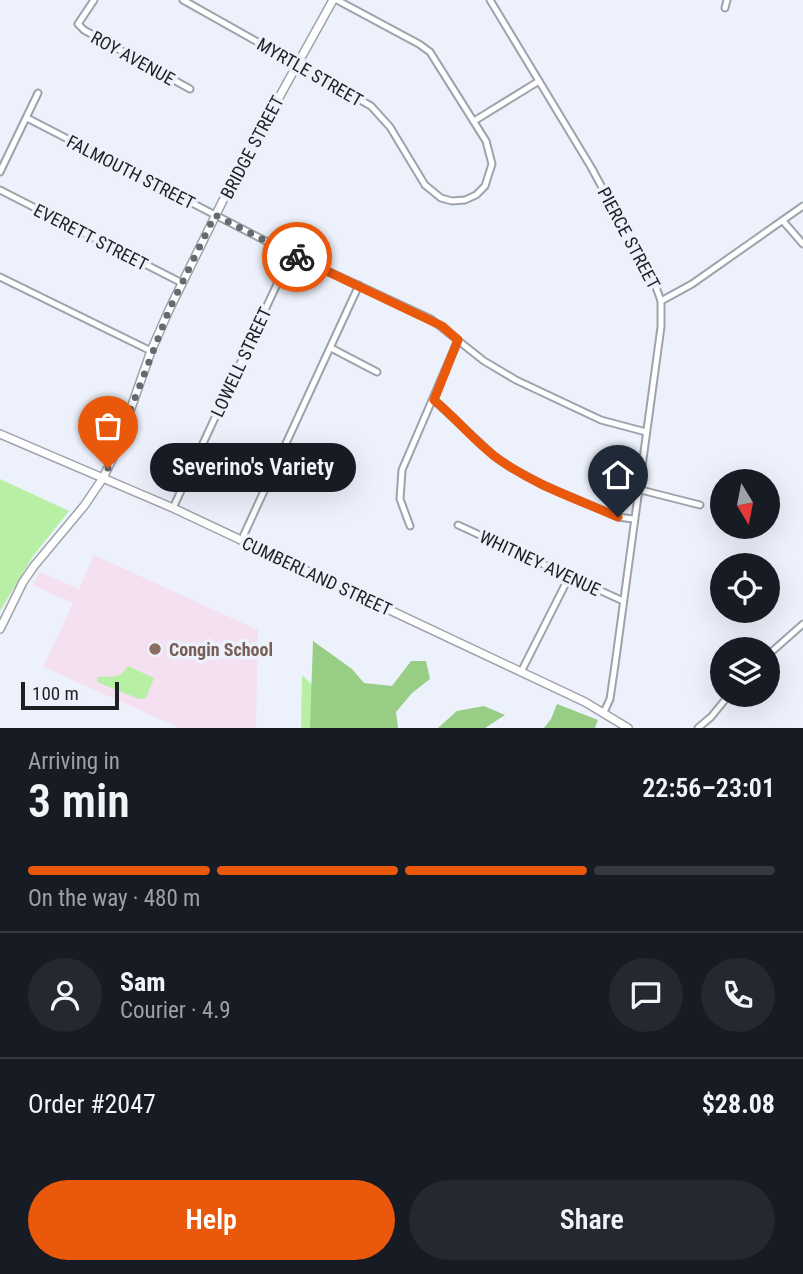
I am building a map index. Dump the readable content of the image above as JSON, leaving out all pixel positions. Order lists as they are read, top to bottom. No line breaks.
{"streets":{"street":["ROY AVENUE","MYRTLE STREET","BRIDGE STREET","FALMOUTH STREET","EVERETT STREET","PIERCE STREET","LOWELL STREET","WHITNEY AVENUE","CUMBERLAND STREET"]},"crossings":[["MYRTLE STREET","BRIDGE STREET"],["BRIDGE STREET","FALMOUTH STREET"],["BRIDGE STREET","EVERETT STREET"],["BRIDGE STREET","CUMBERLAND STREET"],["FALMOUTH STREET","PIERCE STREET"],["FALMOUTH STREET","LOWELL STREET"],["PIERCE STREET","WHITNEY AVENUE"],["PIERCE STREET","CUMBERLAND STREET"],["LOWELL STREET","CUMBERLAND STREET"]],"places":["Severino's Variety","Congin School"],"scale_bar":"100 m","north":"bottom","page":{"bubble":"Severino's Variety","scale":"100 m","heading":["3 min","Arriving in","22:56–23:01"],"panel":["Sam","Courier · 4.9","Order #2047","$28.08"],"bar":"On the way · 480 m","buttons":["Help","Share"]}}
